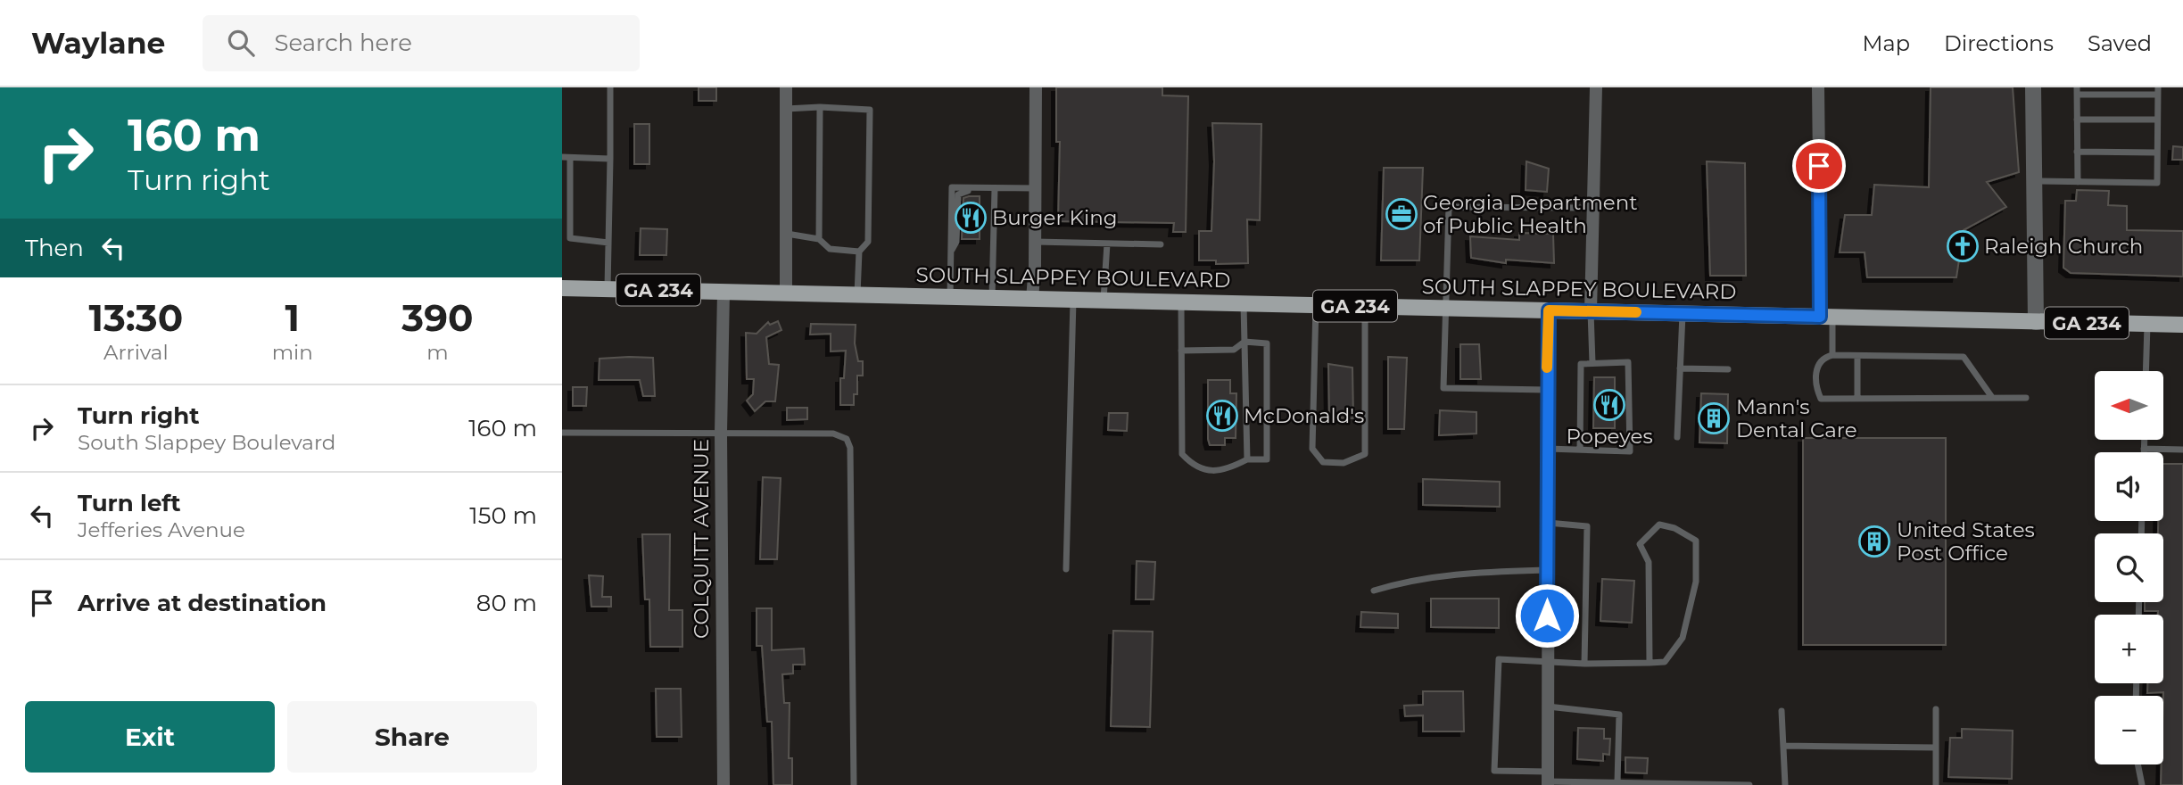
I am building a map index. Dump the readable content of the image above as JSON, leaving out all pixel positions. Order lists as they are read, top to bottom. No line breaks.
{"streets":{"main road":["SOUTH SLAPPEY BOULEVARD","GA 234"],"street":["COLQUITT AVENUE"]},"crossings":[["SOUTH SLAPPEY BOULEVARD","COLQUITT AVENUE"]],"places":{"office":["Georgia Department of Public Health"],"restaurant":["Burger King","Popeyes","McDonald's"],"church":["Raleigh Church"],"building":["Mann's Dental Care","United States Post Office"]},"north":"left","page":{"header":"Waylane","search":"Search here","nav":["Map","Directions","Saved"],"turn":["160 m","Turn right"],"then":"Then","eta":["13:30","Arrival","1","min","390","m"],"map_buttons":["+","−"],"list":[{"name":"Turn right","note":"South Slappey Boulevard","value":"160 m"},{"name":"Turn left","note":"Jefferies Avenue","value":"150 m"},{"name":"Arrive at destination","value":"80 m"}],"buttons":["Exit","Share"]}}
